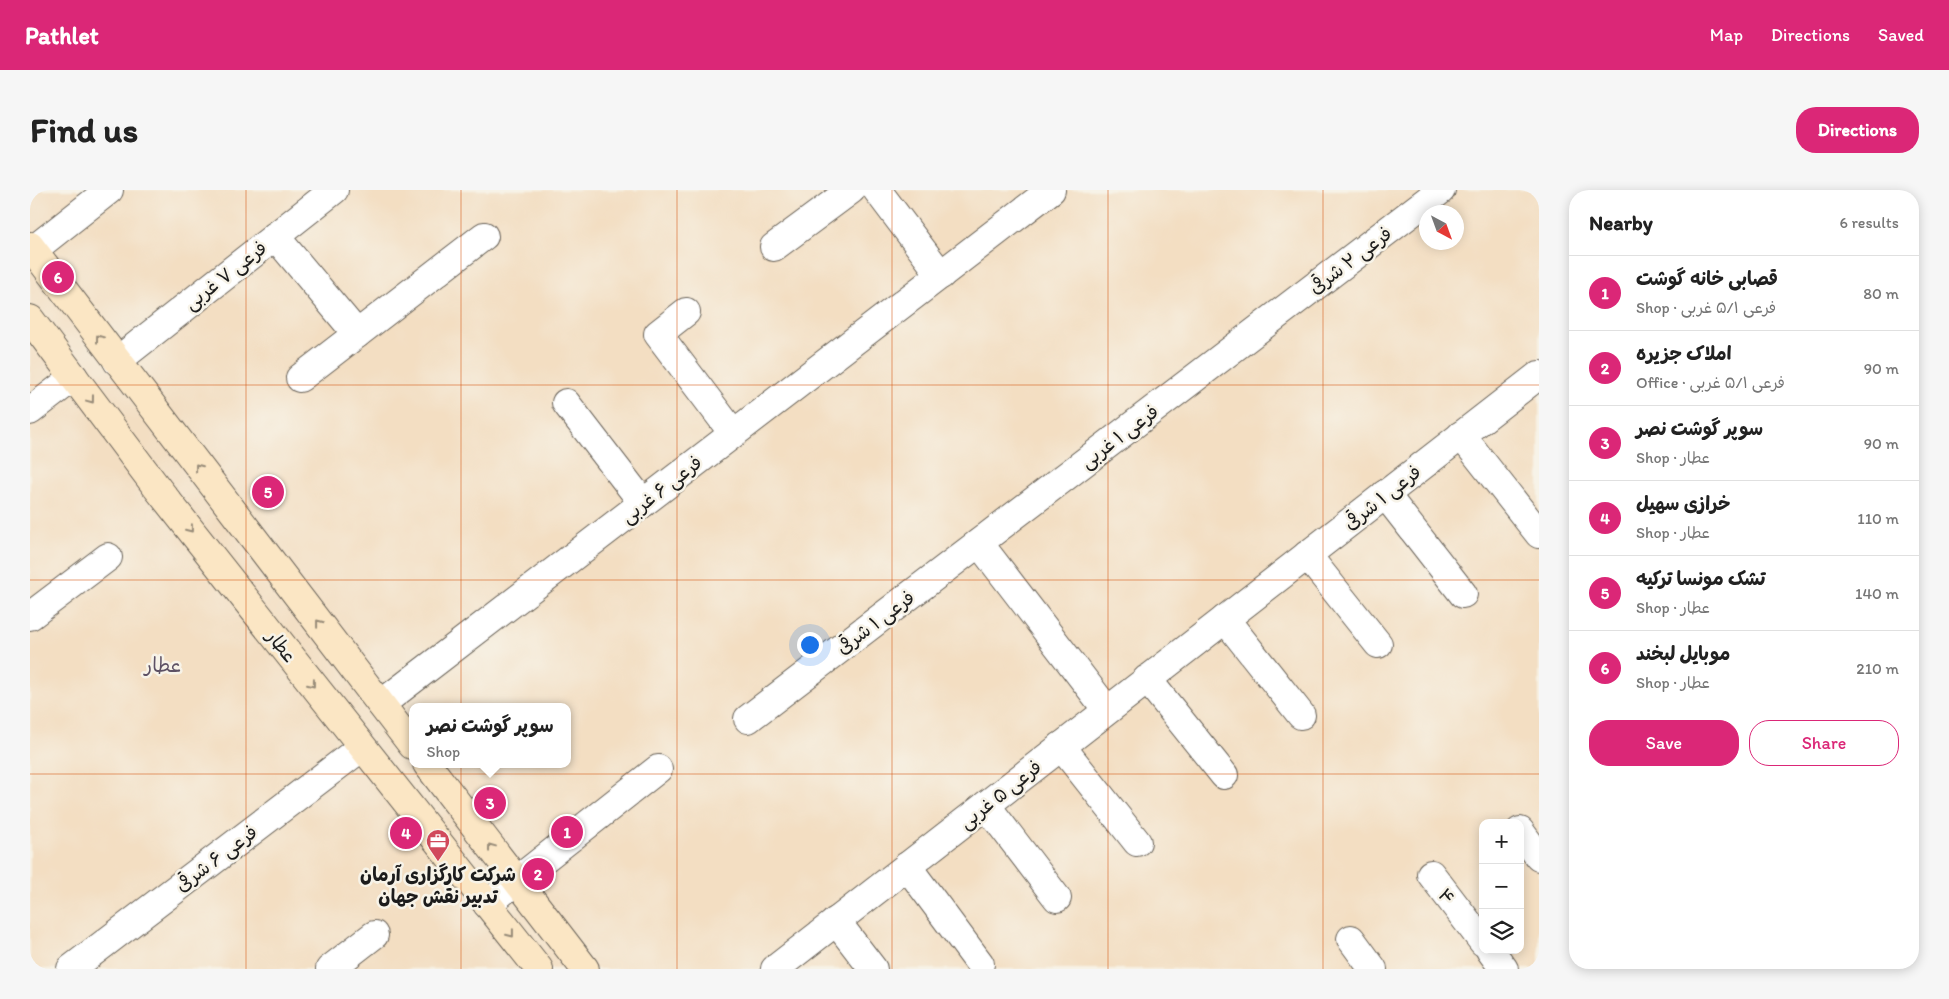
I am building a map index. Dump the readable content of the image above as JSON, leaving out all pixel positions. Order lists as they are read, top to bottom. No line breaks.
{"streets":{"main road":["عطار"],"street":["فرعی ۲ شرقی","فرعی ۷ غربی","فرعی ۱ غربی","فرعی ۶ غربی","فرعی ۱ شرقی","فرعی ۵ غربی","فرعی ۶ شرقی","۴"]},"crossings":[["فرعی ۲ شرقی","فرعی ۱ غربی"],["فرعی ۱ غربی","فرعی ۱ شرقی"],["فرعی ۱ شرقی","فرعی ۵ غربی"],["عطار","فرعی ۶ شرقی"]],"districts":["عطار"],"places":{"office":["شرکت کارگزاری آرمان تدبیر نقش جهان"]},"north":"bottom right","page":{"header":"Pathlet","nav":["Map","Directions","Saved"],"buttons":["Directions",["Save","Share"]],"title":"Find us","heading":["Nearby","6 results"],"list":[{"mark":"1","name":"قصابی خانه گوشت","note":"Shop · فرعی ۵/۱ غربی","value":"80 m"},{"mark":"2","name":"املاک جزیره","note":"Office · فرعی ۵/۱ غربی","value":"90 m"},{"mark":"3","name":"سوپر گوشت نصر","note":"Shop · عطار","value":"90 m"},{"mark":"4","name":"خرازی سهیل","note":"Shop · عطار","value":"110 m"},{"mark":"5","name":"تشک مونسا ترکیه","note":"Shop · عطار","value":"140 m"},{"mark":"6","name":"موبایل لبخند","note":"Shop · عطار","value":"210 m"}],"pins":["6","5","3","1","4","2"],"popup":["سوپر گوشت نصر","Shop"],"map_buttons":["+","−"]}}
